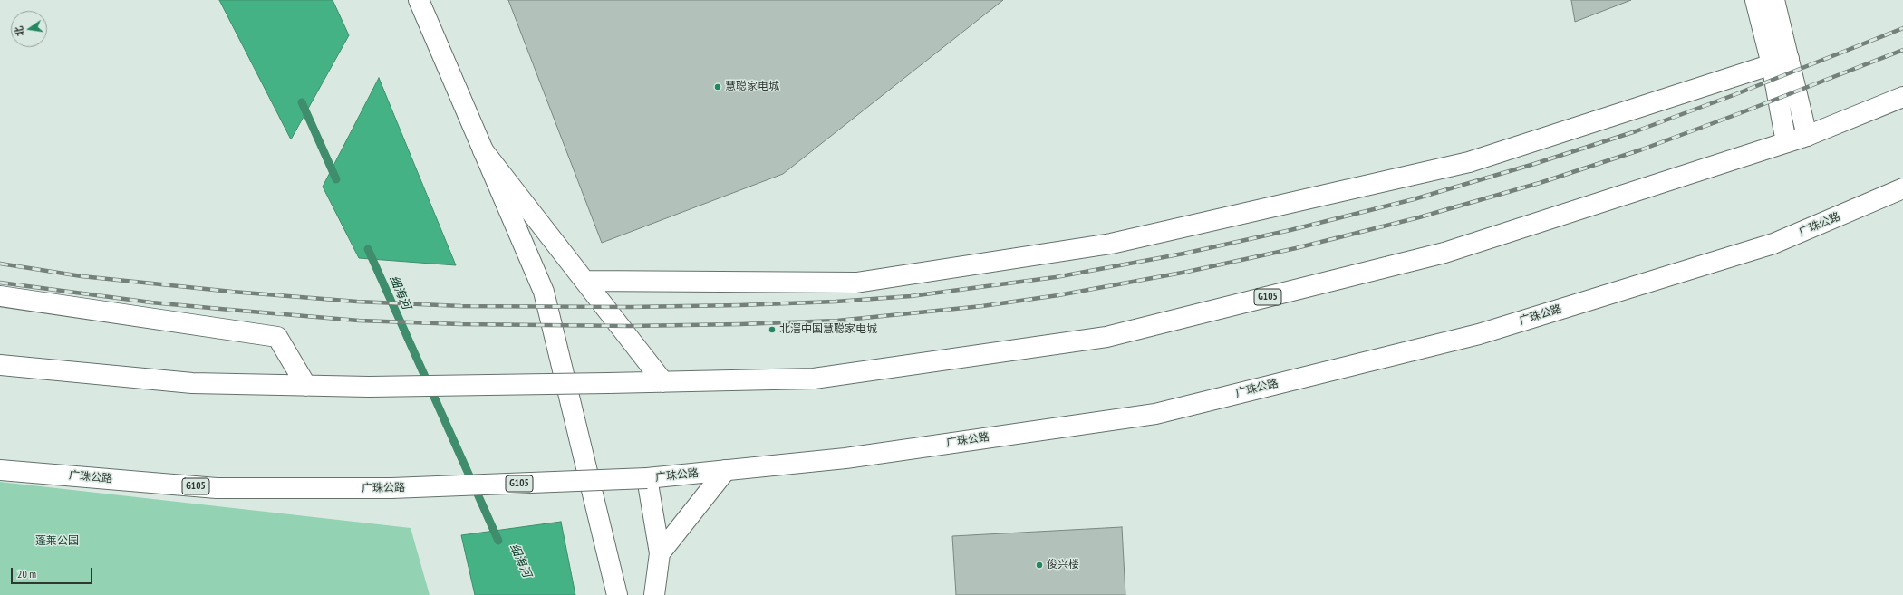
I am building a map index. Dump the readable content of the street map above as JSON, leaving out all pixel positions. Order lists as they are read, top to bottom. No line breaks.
{"streets":{"main road":["广珠公路","G105"]},"water":["细海河"],"parks":["蓬莱公园"],"places":["慧聪家电城","北滘中国慧聪家电城","俊兴楼"],"scale_bar":"20 m","north":"left"}
